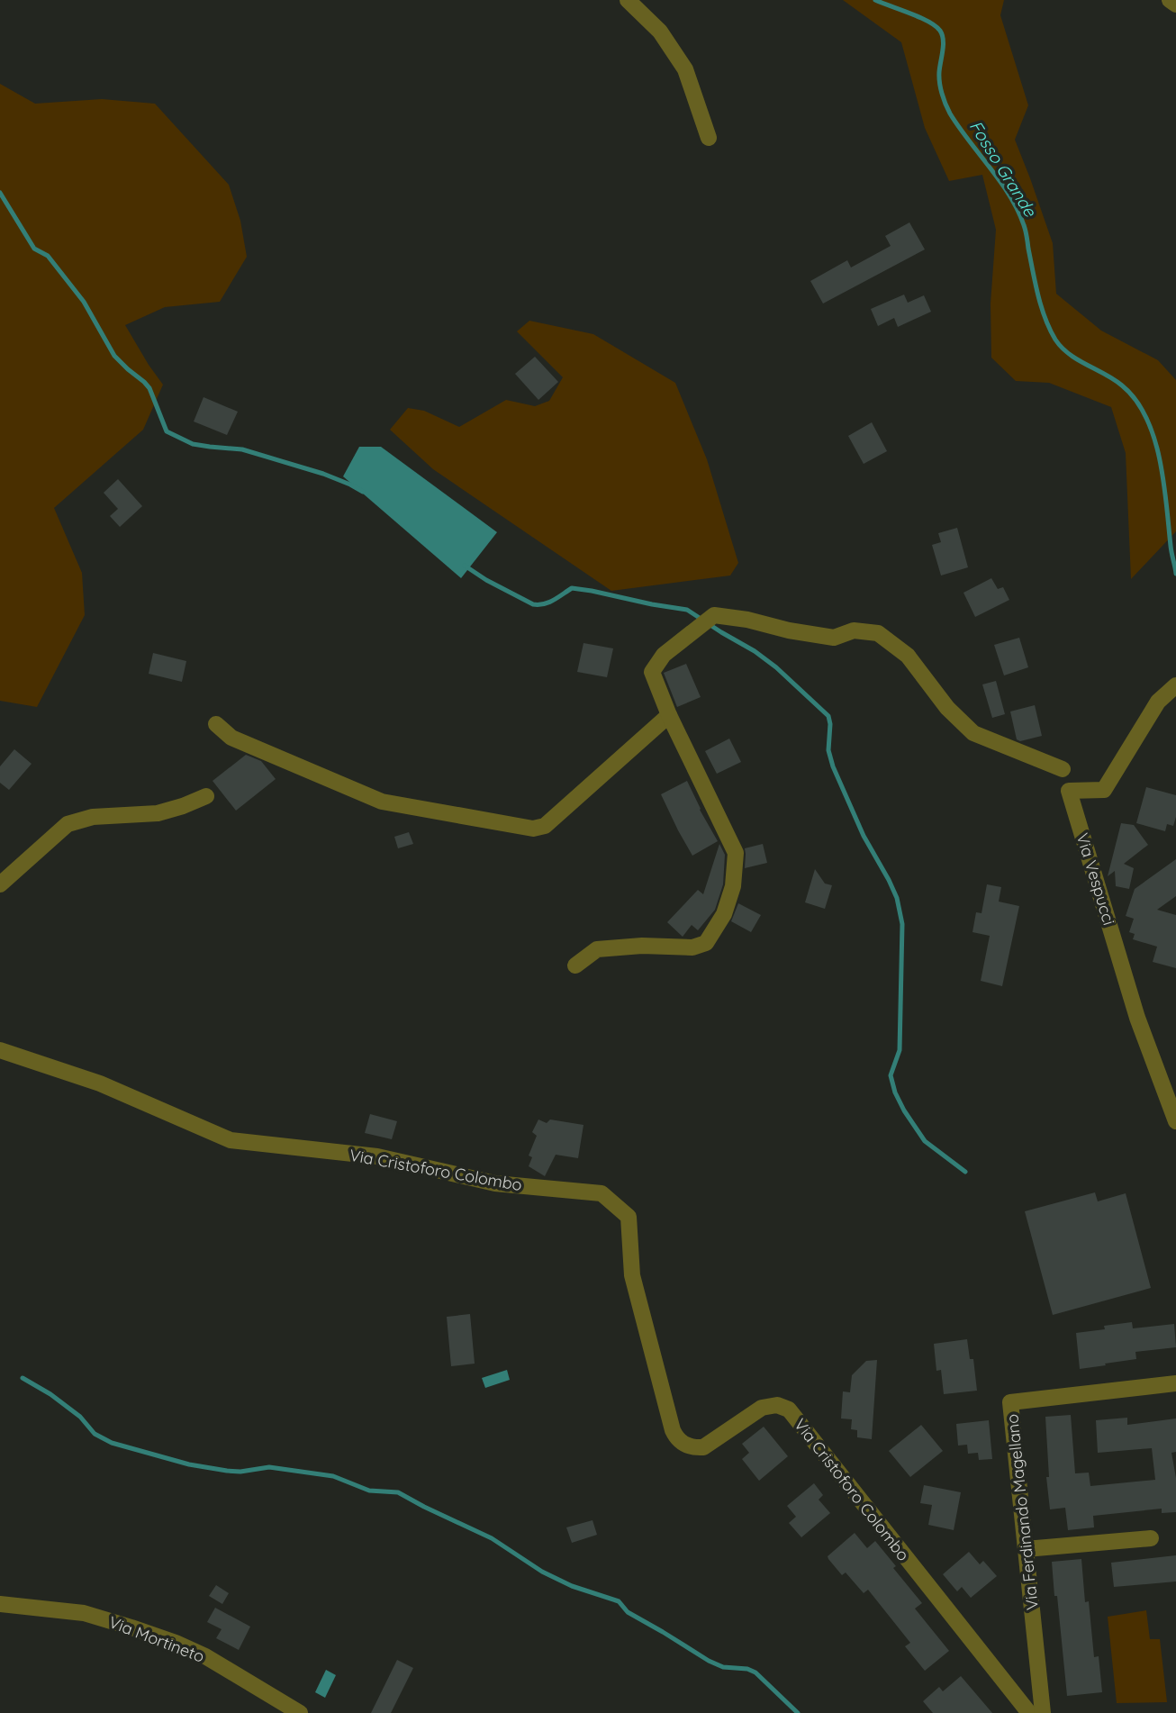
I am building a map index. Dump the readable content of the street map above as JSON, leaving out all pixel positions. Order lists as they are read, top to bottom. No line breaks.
{"streets":{"street":["Via Vespucci","Via Cristoforo Colombo","Via Ferdinando Magellano","Via Mortineto"]},"water":["Fosso Grande"]}
